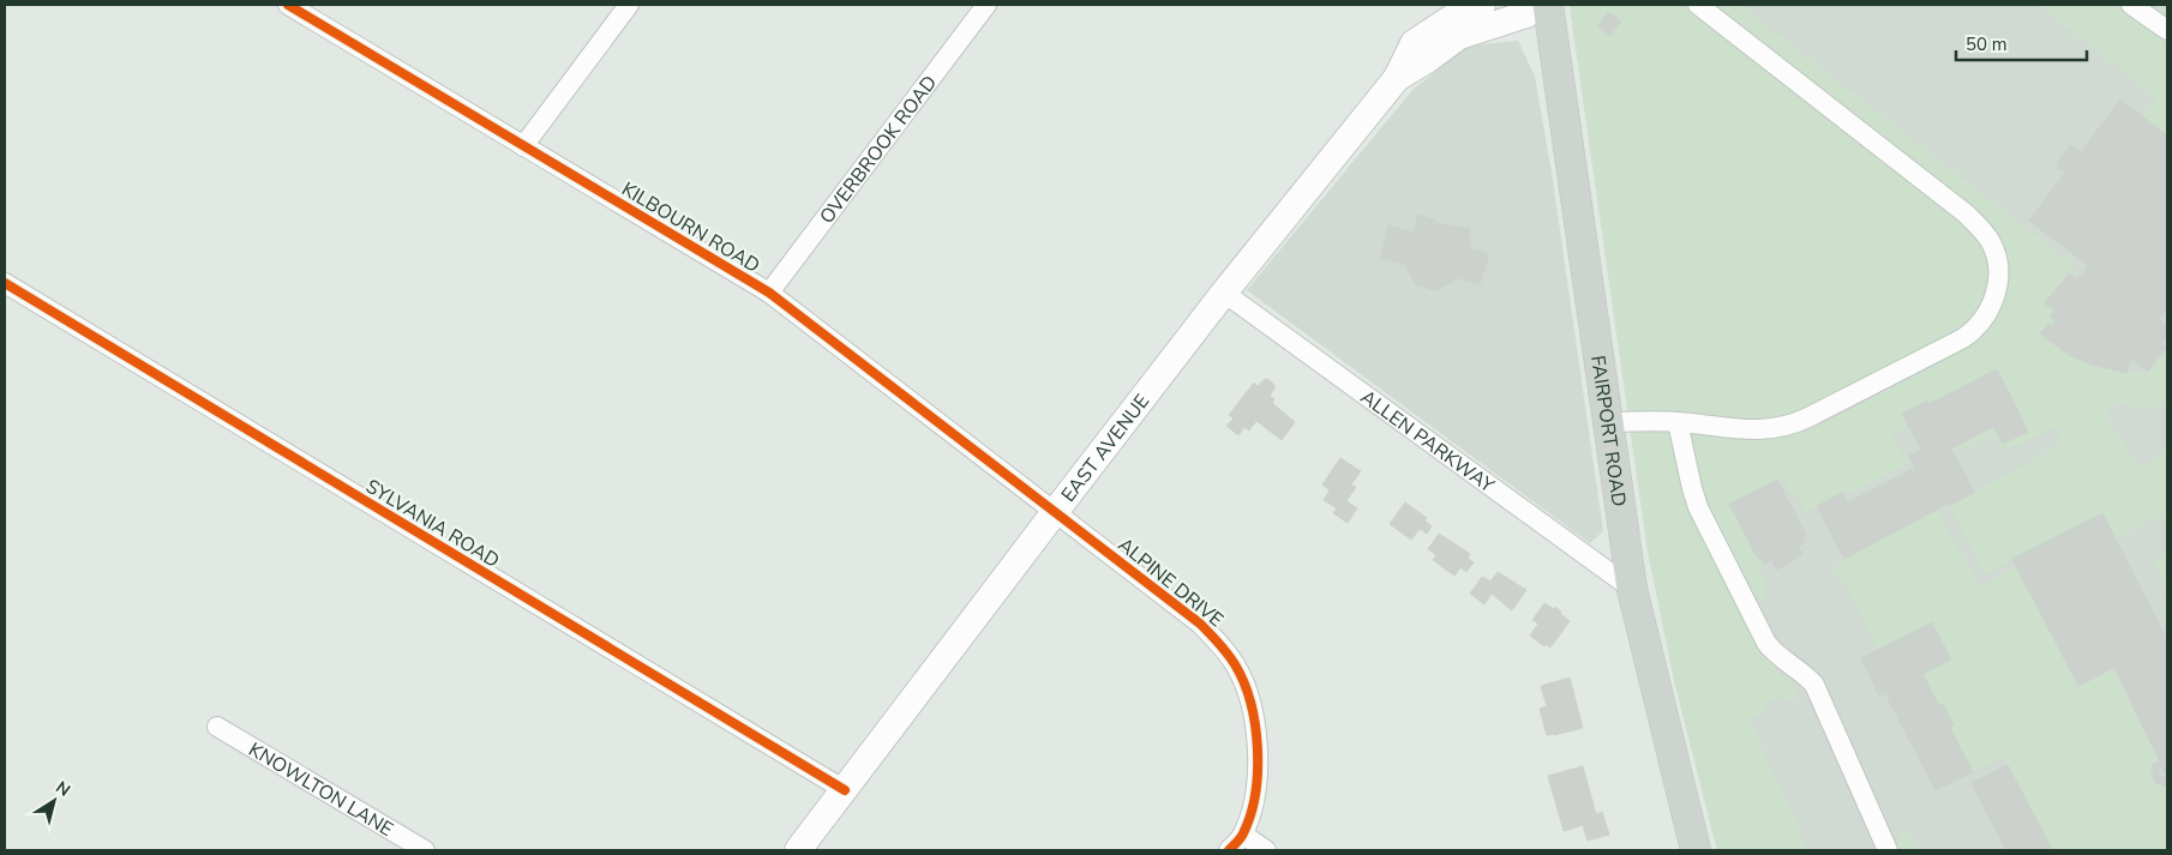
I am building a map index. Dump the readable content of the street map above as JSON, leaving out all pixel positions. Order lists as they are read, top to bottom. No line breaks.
{"streets":{"main road":["FAIRPORT ROAD","EAST AVENUE"],"street":["OVERBROOK ROAD","KILBOURN ROAD","ALLEN PARKWAY","SYLVANIA ROAD","ALPINE DRIVE","KNOWLTON LANE"]},"crossings":[["OVERBROOK ROAD","KILBOURN ROAD"],["KILBOURN ROAD","EAST AVENUE"],["KILBOURN ROAD","ALPINE DRIVE"],["FAIRPORT ROAD","ALLEN PARKWAY"],["ALLEN PARKWAY","EAST AVENUE"],["EAST AVENUE","SYLVANIA ROAD"],["EAST AVENUE","ALPINE DRIVE"]],"scale_bar":"50 m","north":"top right"}
